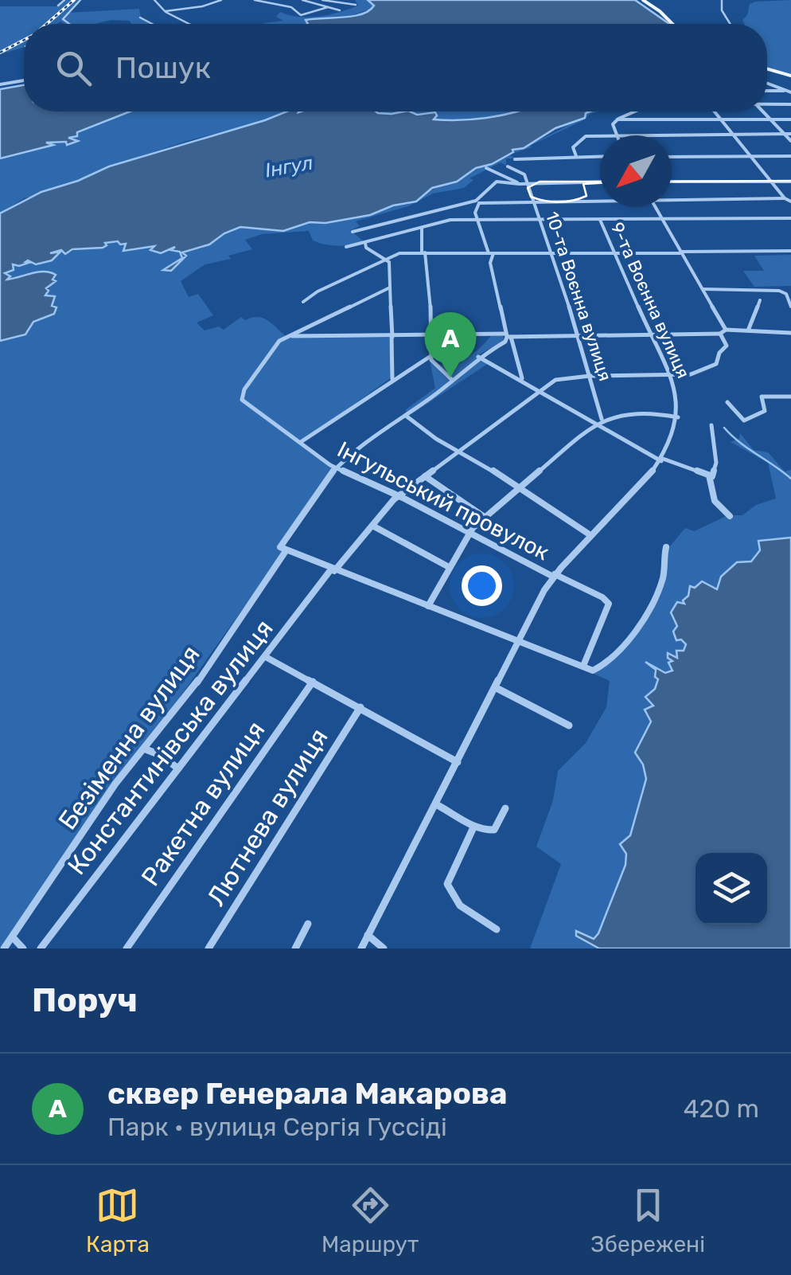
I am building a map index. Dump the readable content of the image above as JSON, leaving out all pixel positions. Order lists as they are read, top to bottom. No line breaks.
{"streets":{"street":["10-та Воєнна вулиця","9-та Воєнна вулиця","Інгульський провулок","Безіменна вулиця","Константинівська вулиця","Ракетна вулиця","Лютнева вулиця"]},"crossings":[["10-та Воєнна вулиця","Константинівська вулиця"],["9-та Воєнна вулиця","Константинівська вулиця"],["Інгульський провулок","Безіменна вулиця"],["Інгульський провулок","Константинівська вулиця"]],"water":["Інгул"],"north":"bottom left","page":{"search":"Пошук","pins":"A","heading":"Поруч","list":[{"mark":"A","name":"сквер Генерала Макарова","note":"Парк · вулиця Сергія Гуссіді","value":"420 m"}],"nav":["Карта","Маршрут","Збережені"]}}
